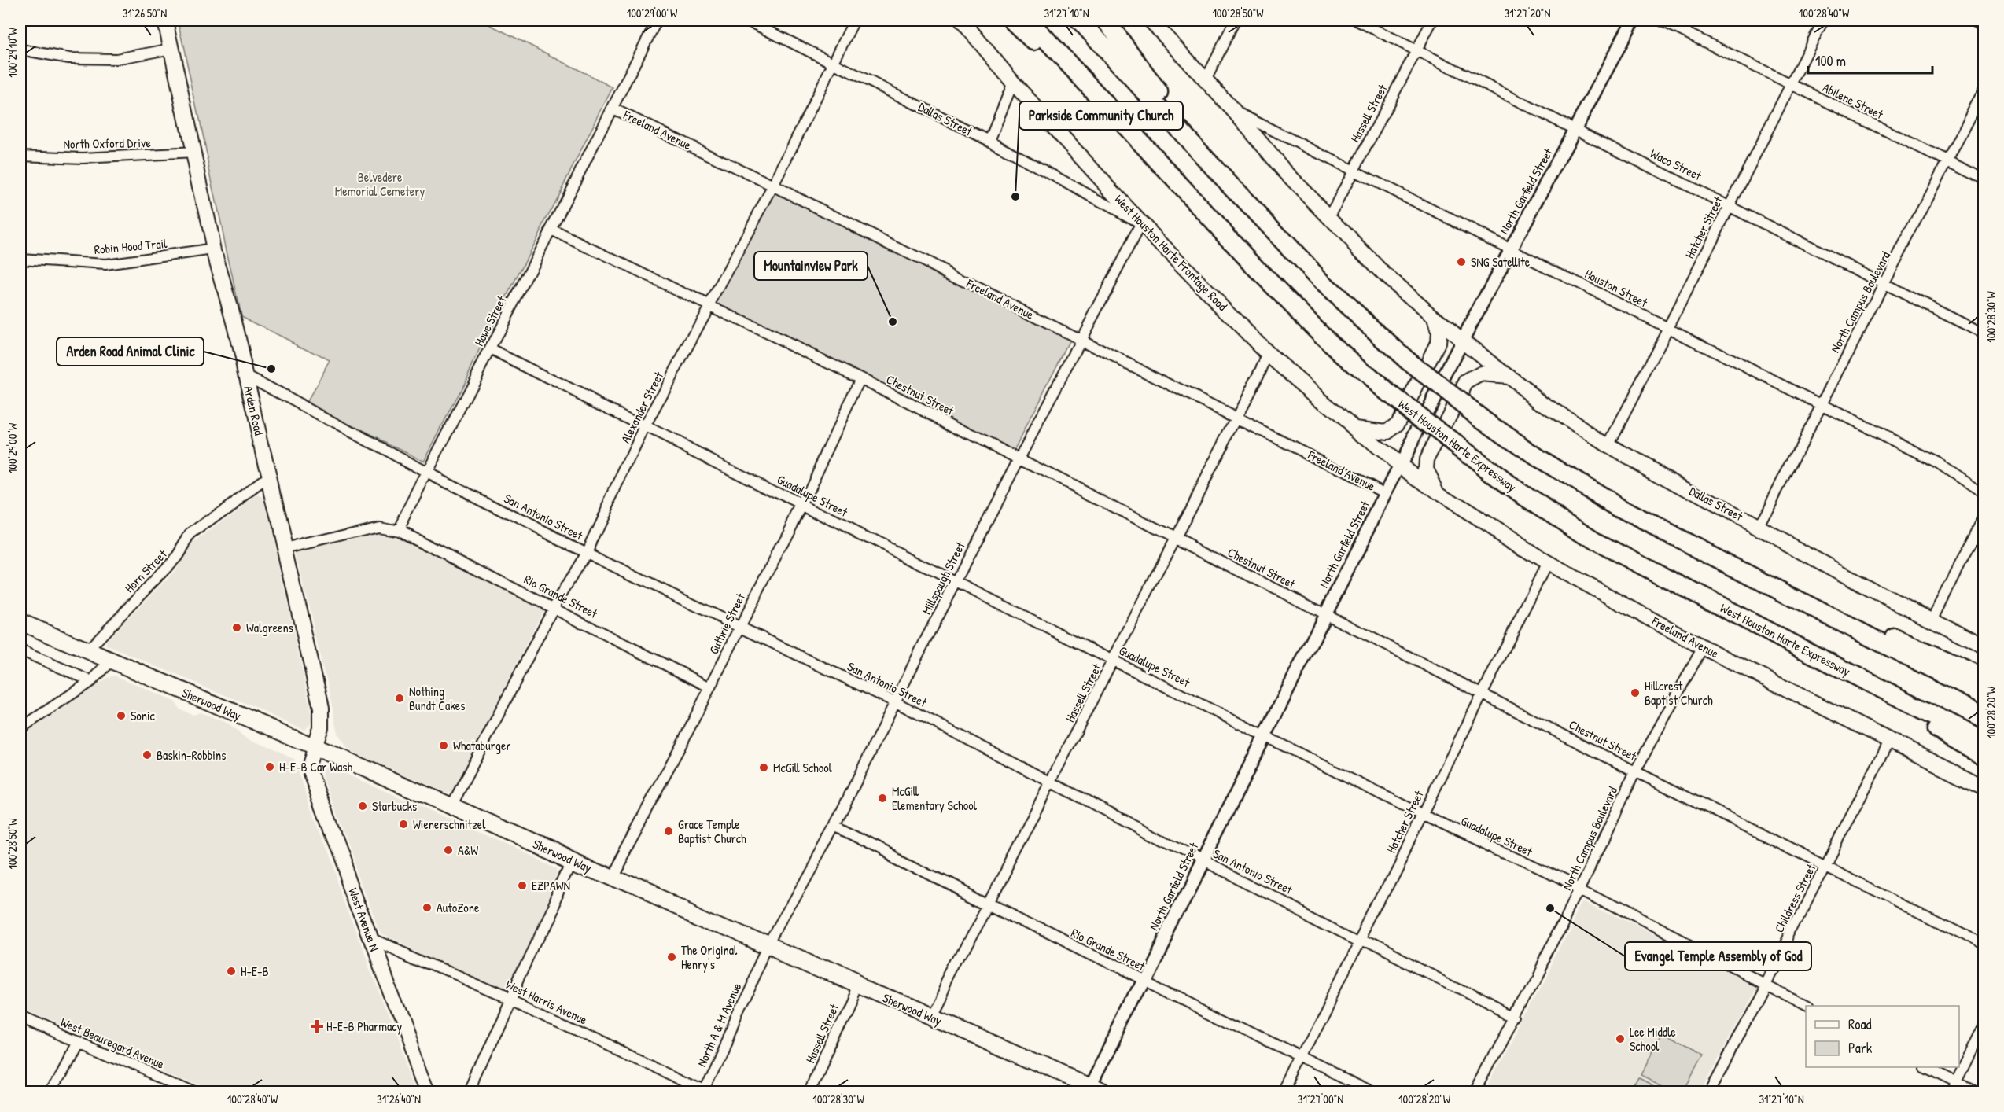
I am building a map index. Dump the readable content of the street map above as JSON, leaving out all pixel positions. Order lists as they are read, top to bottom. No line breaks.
{"streets":{"highway":["West Houston Harte Expressway"],"main road":["Dallas Street","Freeland Avenue","West Houston Harte Frontage Road","Arden Road","Sherwood Way","West Avenue N"],"street":["Abilene Street","Hassell Street","North Oxford Drive","Waco Street","North Garfield Street","Hatcher Street","Robin Hood Trail","Houston Street","North Campus Boulevard","Howe Street","Chestnut Street","Alexander Street","Guadalupe Street","San Antonio Street","Horn Street","Millspaugh Street","Rio Grande Street","Guthrie Street","Childress Street","West Harris Avenue","North A & M Avenue","West Beauregard Avenue"]},"crossings":[["Abilene Street","Hatcher Street"],["Abilene Street","North Campus Boulevard"],["Hassell Street","Freeland Avenue"],["Hassell Street","Waco Street"],["Hassell Street","West Houston Harte Frontage Road"],["Hassell Street","Houston Street"],["Hassell Street","Chestnut Street"],["Hassell Street","Guadalupe Street"],["Hassell Street","San Antonio Street"],["Hassell Street","Rio Grande Street"],["Hassell Street","Sherwood Way"],["Dallas Street","North Garfield Street"],["Dallas Street","Hatcher Street"],["Dallas Street","West Houston Harte Frontage Road"],["Dallas Street","North Campus Boulevard"],["Dallas Street","Alexander Street"],["Dallas Street","Millspaugh Street"],["Freeland Avenue","North Garfield Street"],["Freeland Avenue","Hatcher Street"],["Freeland Avenue","West Houston Harte Frontage Road"],["Freeland Avenue","North Campus Boulevard"],["Freeland Avenue","Howe Street"],["Freeland Avenue","Alexander Street"],["Freeland Avenue","Millspaugh Street"],["Freeland Avenue","Childress Street"],["North Oxford Drive","Arden Road"],["Waco Street","North Garfield Street"],["Waco Street","Hatcher Street"],["Waco Street","North Campus Boulevard"],["North Garfield Street","West Houston Harte Frontage Road"],["North Garfield Street","Houston Street"],["North Garfield Street","Chestnut Street"],["North Garfield Street","Guadalupe Street"],["North Garfield Street","San Antonio Street"],["North Garfield Street","Rio Grande Street"],["North Garfield Street","Sherwood Way"],["Hatcher Street","Houston Street"],["Hatcher Street","Chestnut Street"],["Hatcher Street","Guadalupe Street"],["Hatcher Street","San Antonio Street"],["Hatcher Street","Rio Grande Street"],["Robin Hood Trail","Arden Road"],["West Houston Harte Frontage Road","Millspaugh Street"],["Houston Street","North Campus Boulevard"],["North Campus Boulevard","Chestnut Street"],["North Campus Boulevard","Guadalupe Street"],["North Campus Boulevard","San Antonio Street"],["Howe Street","Chestnut Street"],["Howe Street","Guadalupe Street"],["Howe Street","San Antonio Street"],["Howe Street","Rio Grande Street"],["Chestnut Street","Alexander Street"],["Chestnut Street","Millspaugh Street"],["Chestnut Street","Guthrie Street"],["Chestnut Street","Childress Street"],["Alexander Street","Guadalupe Street"],["Alexander Street","San Antonio Street"],["Alexander Street","Rio Grande Street"],["Alexander Street","Sherwood Way"],["Arden Road","San Antonio Street"],["Arden Road","Horn Street"],["Arden Road","Sherwood Way"],["Arden Road","West Avenue N"],["Guadalupe Street","Millspaugh Street"],["Guadalupe Street","Guthrie Street"],["Guadalupe Street","Childress Street"],["San Antonio Street","Millspaugh Street"],["San Antonio Street","Guthrie Street"],["Horn Street","Sherwood Way"],["Millspaugh Street","Rio Grande Street"],["Millspaugh Street","Sherwood Way"],["Millspaugh Street","North A & M Avenue"],["Rio Grande Street","Guthrie Street"],["Guthrie Street","Sherwood Way"],["Sherwood Way","West Avenue N"],["Sherwood Way","North A & M Avenue"],["West Avenue N","West Harris Avenue"],["West Harris Avenue","North A & M Avenue"]],"parks":["Belvedere Memorial Cemetery"],"places":{"other":["Parkside Community Church","SNG Satellite","Mountainview Park","Arden Road Animal Clinic","Walgreens","Hillcrest Baptist Church","Nothing Bundt Cakes","Sonic","Whataburger","Baskin-Robbins","H-E-B Car Wash","McGill School","McGill Elementary School","Starbucks","Wienerschnitzel","Grace Temple Baptist Church","A&W","EZPAWN","AutoZone","Evangel Temple Assembly of God","The Original Henry's","H-E-B","Lee Middle School"],"health":["H-E-B Pharmacy"]},"legend":["Road","Park"],"scale_bar":"100 m","coordinates":["31°26'50\"N","100°29'00\"W","31°27'10\"N","100°28'50\"W","31°27'20\"N","100°28'40\"W","100°29'10\"W","100°28'30\"W","100°28'20\"W","31°26'40\"N","31°27'00\"N"]}
